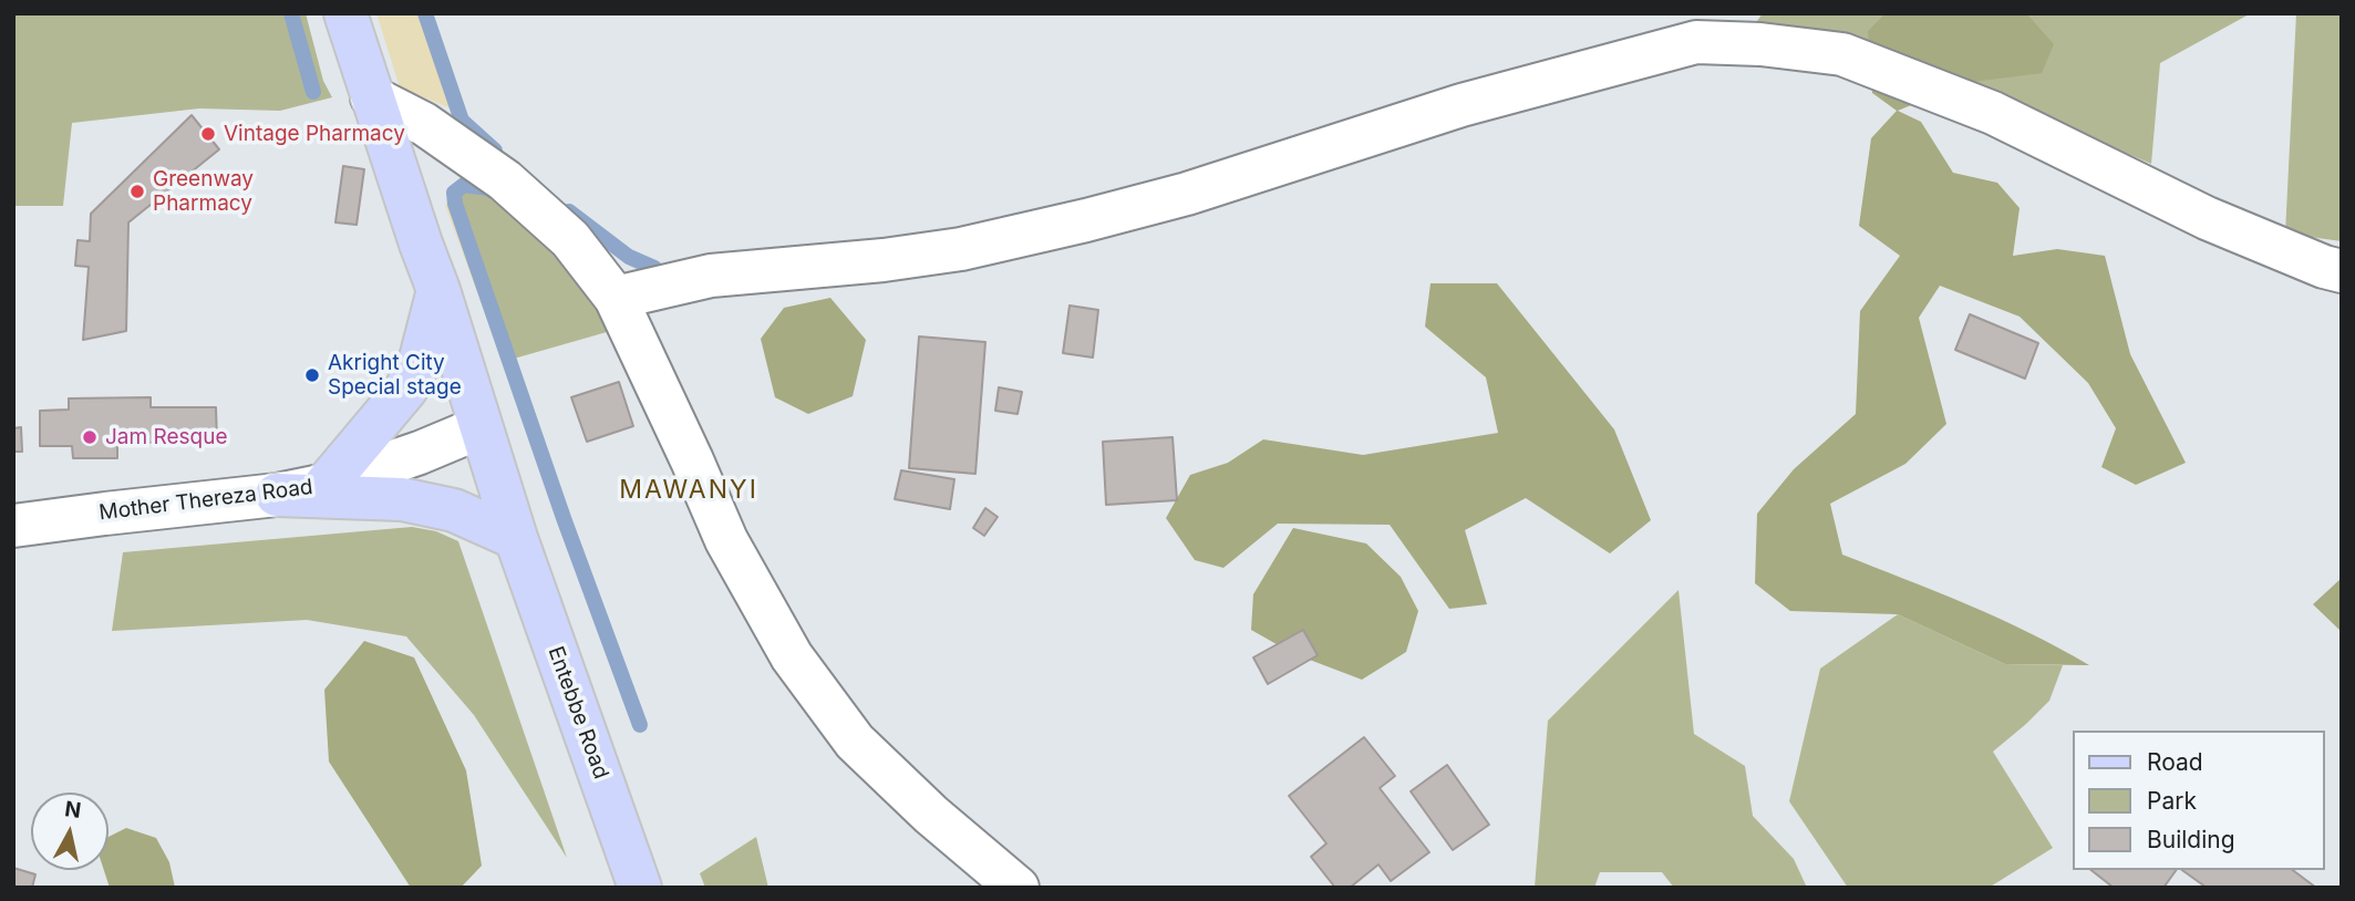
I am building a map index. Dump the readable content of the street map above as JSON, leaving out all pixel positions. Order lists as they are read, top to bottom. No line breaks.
{"streets":{"main road":["Entebbe Road"],"street":["Mother Thereza Road"]},"crossings":[["Mother Thereza Road","Entebbe Road"]],"districts":["MAWANYI"],"places":["Vintage Pharmacy","Greenway Pharmacy","Akright City Special stage","Jam Resque"],"legend":["Road","Park","Building"],"north":"top"}
